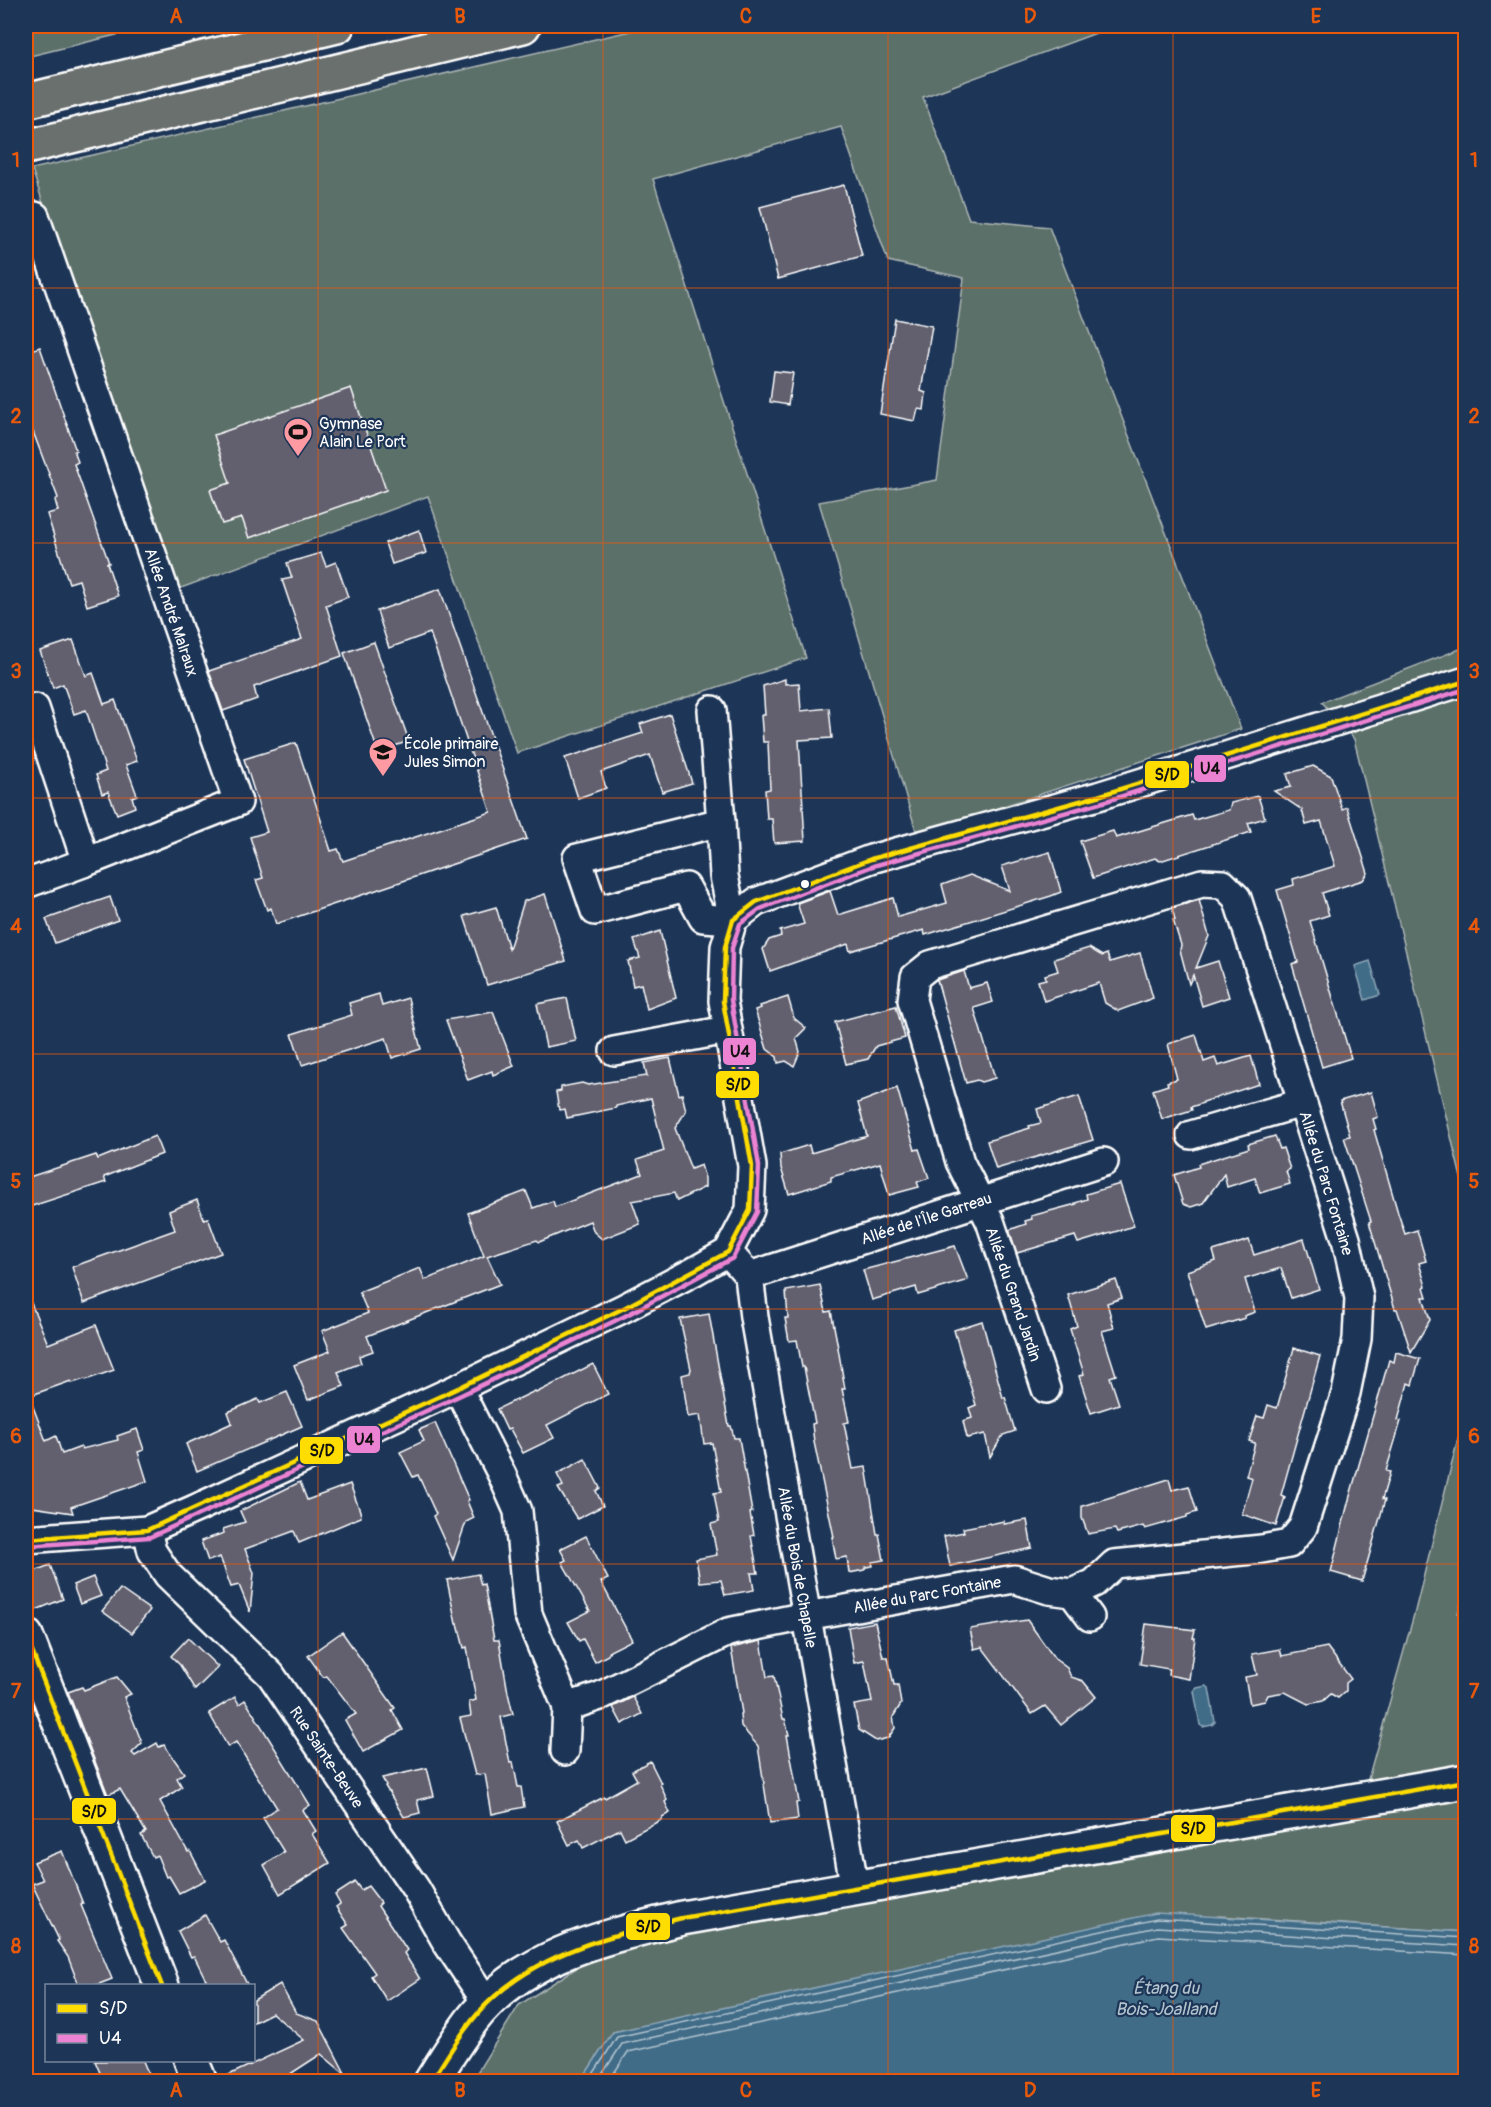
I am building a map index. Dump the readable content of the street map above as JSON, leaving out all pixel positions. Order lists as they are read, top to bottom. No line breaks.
{"streets":{"street":["Allée André Malraux","Allée du Parc Fontaine","Allée de l'Île Garreau","Allée du Grand Jardin","Allée du Bois de Chapelle","Rue Sainte-Beuve"]},"crossings":[["Allée du Parc Fontaine","Allée de l'Île Garreau"],["Allée du Parc Fontaine","Allée du Grand Jardin"],["Allée du Parc Fontaine","Allée du Bois de Chapelle"],["Allée de l'Île Garreau","Allée du Grand Jardin"],["Allée de l'Île Garreau","Allée du Bois de Chapelle"]],"water":["Étang du Bois-Joalland"],"places":{"sports":["Gymnase Alain Le Port"],"school or university":["École primaire Jules Simon"]},"lines":["transit line S/D","transit line U4"],"legend":["S/D","U4"],"grid":{"columns":["A","B","C","D","E"],"rows":["1","2","3","4","5","6","7","8"]}}
